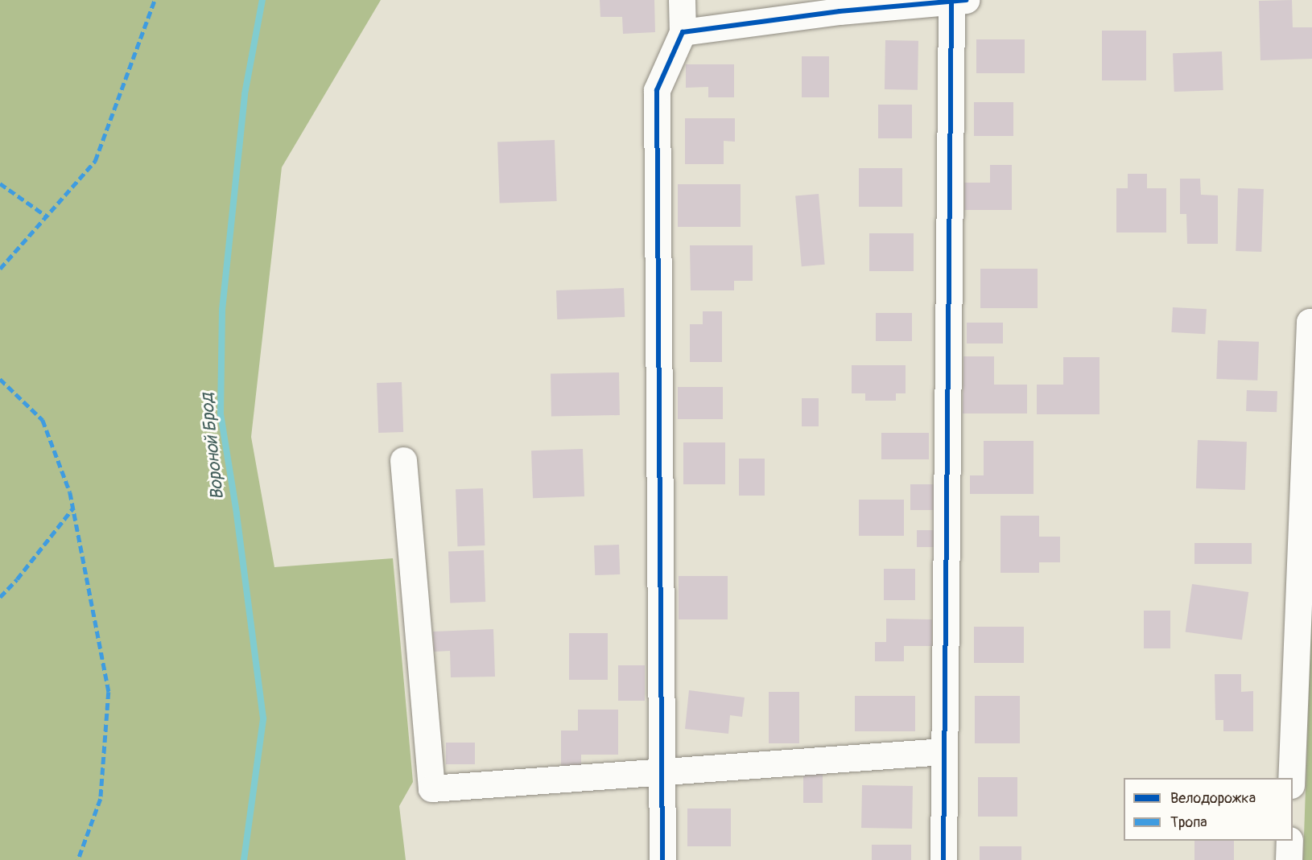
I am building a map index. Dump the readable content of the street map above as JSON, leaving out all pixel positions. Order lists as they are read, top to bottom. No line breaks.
{"water":["Вороной Брод"],"legend":["Велодорожка","Тропа"]}
